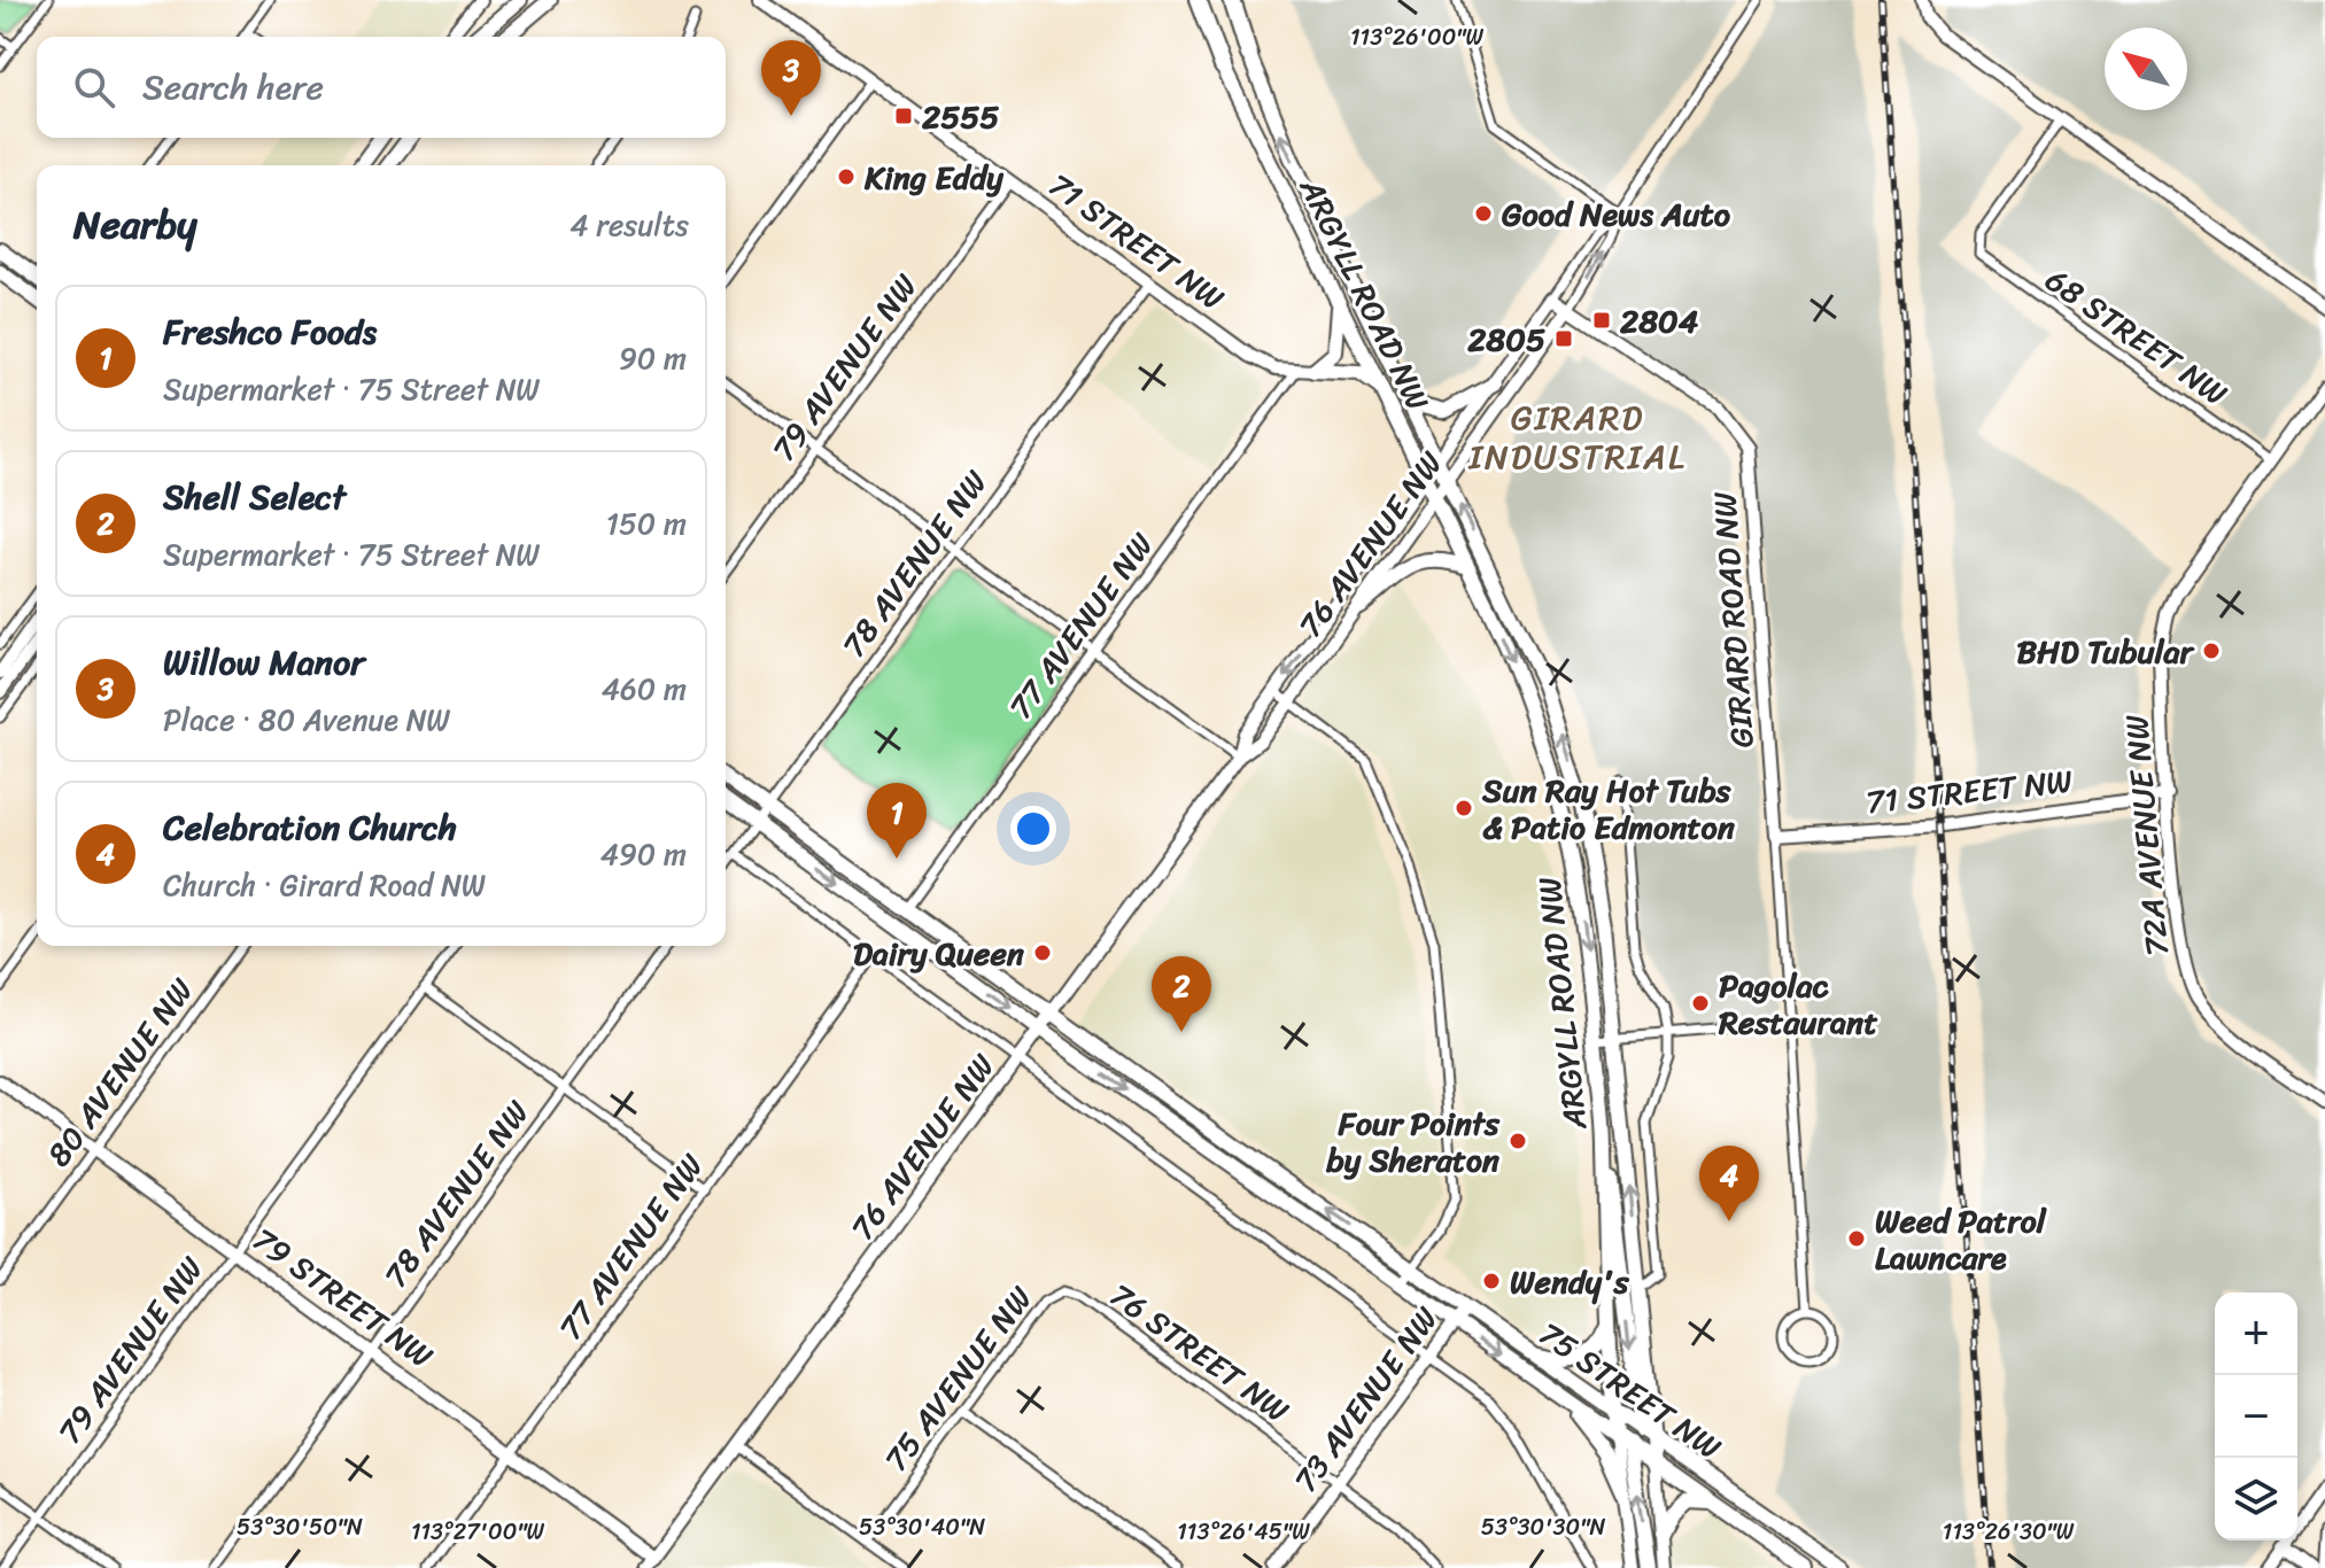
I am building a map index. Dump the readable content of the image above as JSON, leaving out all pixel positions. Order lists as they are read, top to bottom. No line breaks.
{"streets":{"main road":["ARGYLL ROAD NW","75 STREET NW"],"street":["71 STREET NW","68 STREET NW","79 AVENUE NW","76 AVENUE NW","78 AVENUE NW","GIRARD ROAD NW","77 AVENUE NW","72A AVENUE NW","80 AVENUE NW","79 STREET NW","76 STREET NW","75 AVENUE NW","73 AVENUE NW"]},"crossings":[["71 STREET NW","79 AVENUE NW"],["71 STREET NW","78 AVENUE NW"],["71 STREET NW","GIRARD ROAD NW"],["71 STREET NW","77 AVENUE NW"],["71 STREET NW","72A AVENUE NW"],["ARGYLL ROAD NW","76 AVENUE NW"],["ARGYLL ROAD NW","75 STREET NW"],["68 STREET NW","72A AVENUE NW"],["79 AVENUE NW","79 STREET NW"],["76 AVENUE NW","GIRARD ROAD NW"],["76 AVENUE NW","79 STREET NW"],["76 AVENUE NW","75 STREET NW"],["78 AVENUE NW","79 STREET NW"],["78 AVENUE NW","75 STREET NW"],["77 AVENUE NW","79 STREET NW"],["77 AVENUE NW","75 STREET NW"],["80 AVENUE NW","79 STREET NW"],["76 STREET NW","75 AVENUE NW"],["76 STREET NW","73 AVENUE NW"],["75 STREET NW","73 AVENUE NW"]],"districts":["GIRARD INDUSTRIAL"],"places":{"transit":["2555","2804","2805"],"other":["King Eddy","Good News Auto","BHD Tubular","Sun Ray Hot Tubs & Patio Edmonton","Dairy Queen","Pagolac Restaurant","Four Points by Sheraton","Weed Patrol Lawncare","Wendy's"]},"north":"top left","page":{"search":"Search here","pins":["3","1","2","4"],"heading":["Nearby","4 results"],"list":[{"mark":"1","name":"Freshco Foods","note":"Supermarket · 75 Street NW","value":"90 m"},{"mark":"2","name":"Shell Select","note":"Supermarket · 75 Street NW","value":"150 m"},{"mark":"3","name":"Willow Manor","note":"Place · 80 Avenue NW","value":"460 m"},{"mark":"4","name":"Celebration Church","note":"Church · Girard Road NW","value":"490 m"}],"map_buttons":["+","−"]},"coordinates":["113°26'00\"W","53°30'50\"N","53°30'40\"N","53°30'30\"N","113°27'00\"W","113°26'45\"W","113°26'30\"W"]}
